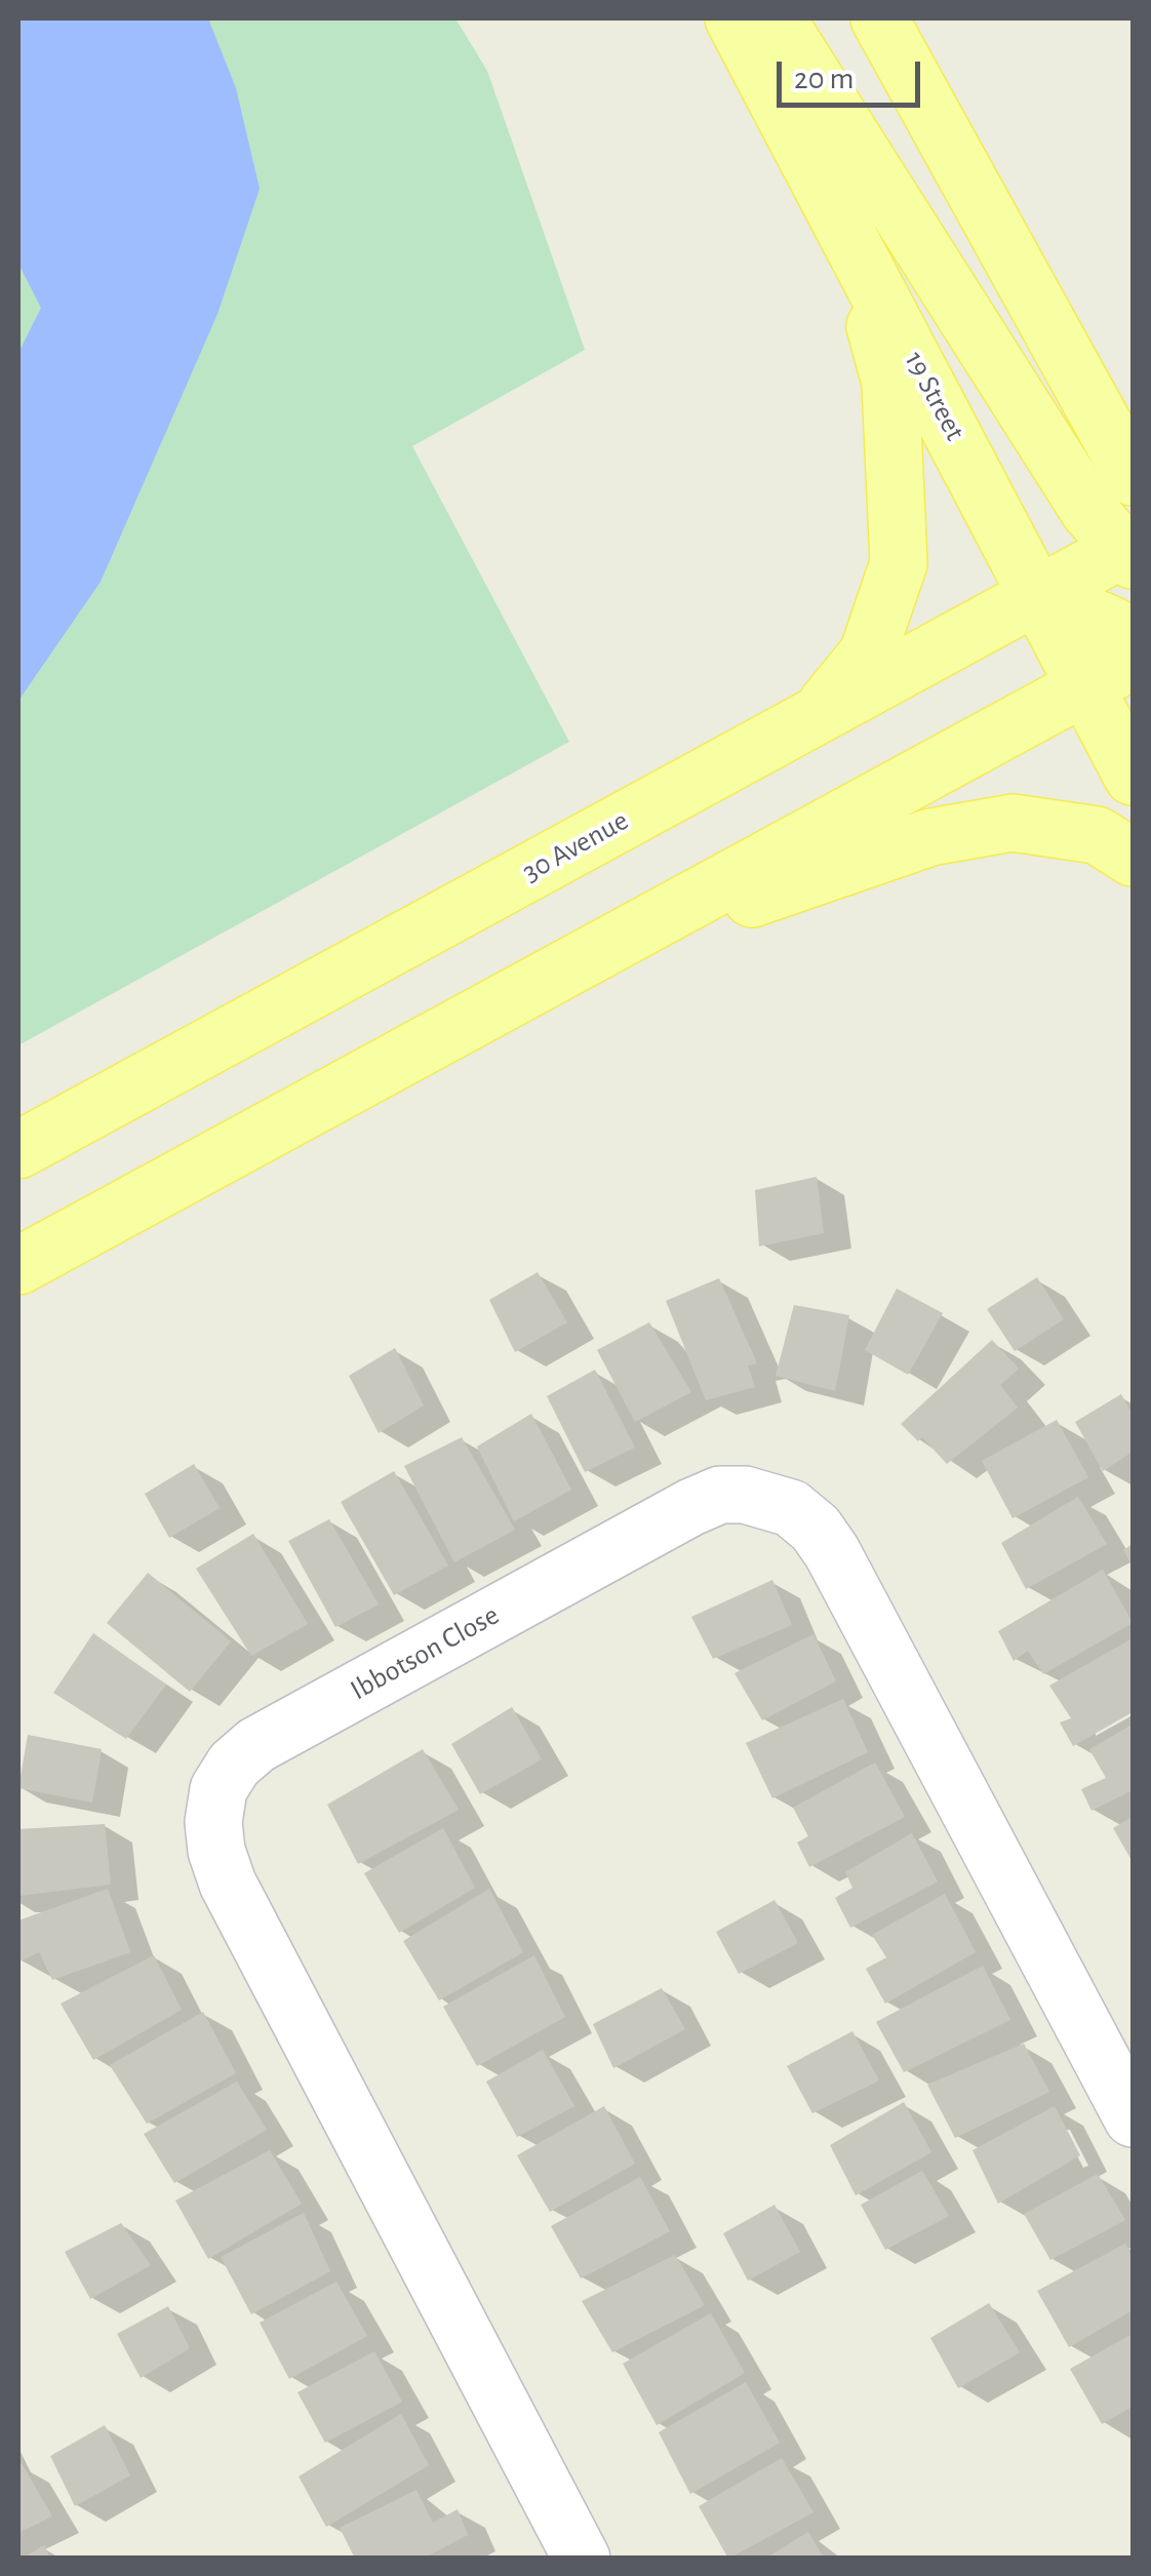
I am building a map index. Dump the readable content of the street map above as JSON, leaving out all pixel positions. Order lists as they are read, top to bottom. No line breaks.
{"streets":{"main road":["19 Street","30 Avenue"],"street":["Ibbotson Close"]},"crossings":[["19 Street","30 Avenue"]],"scale_bar":"20 m"}
